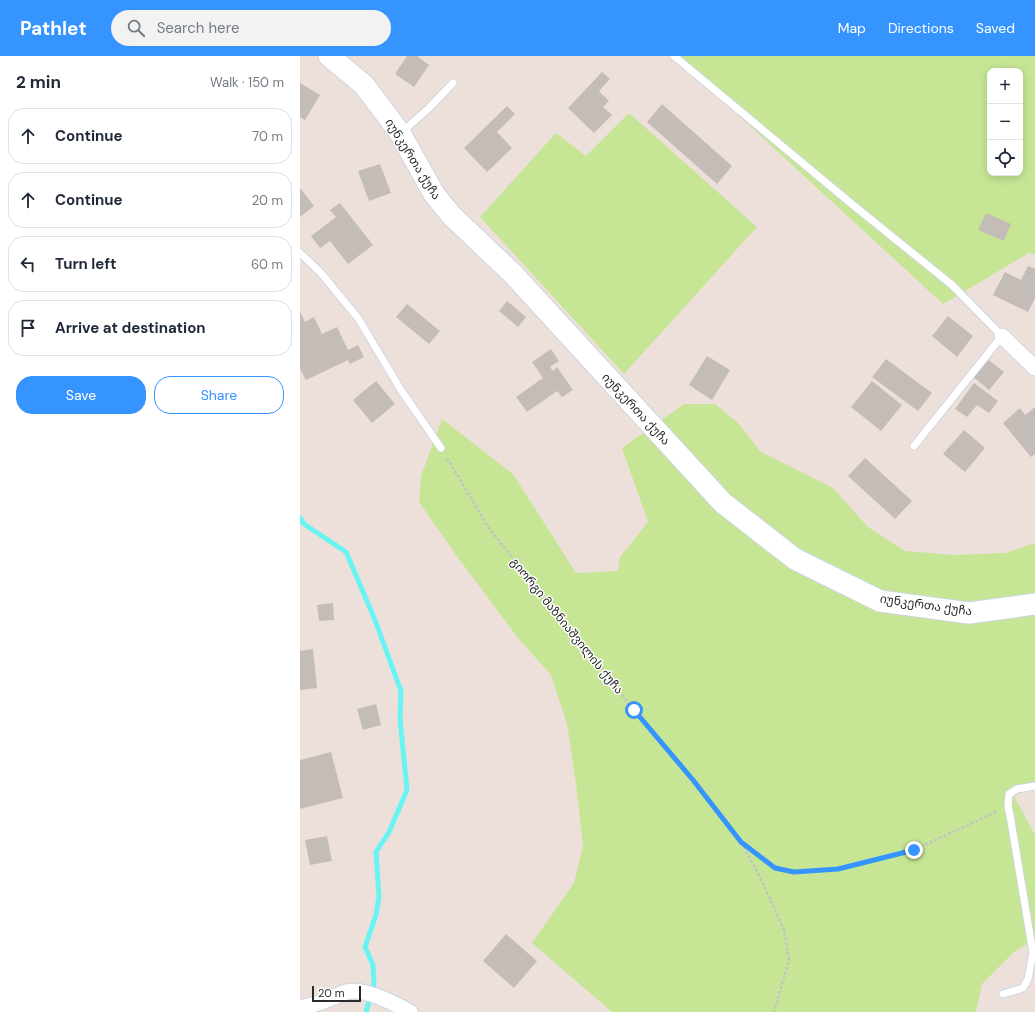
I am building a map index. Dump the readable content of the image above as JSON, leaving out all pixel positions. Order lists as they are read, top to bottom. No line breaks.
{"streets":{"main road":["იუნკერთა ქუჩა"],"path":["გიორგი მაზნიაშვილის ქუჩა"]},"scale_bar":"20 m","page":{"header":"Pathlet","search":"Search here","nav":["Map","Directions","Saved"],"heading":["2 min","Walk · 150 m"],"map_buttons":["+","−"],"list":[["Continue","70 m"],["Continue","20 m"],["Turn left","60 m"],"Arrive at destination"],"buttons":["Save","Share"],"scale":"20 m"}}
